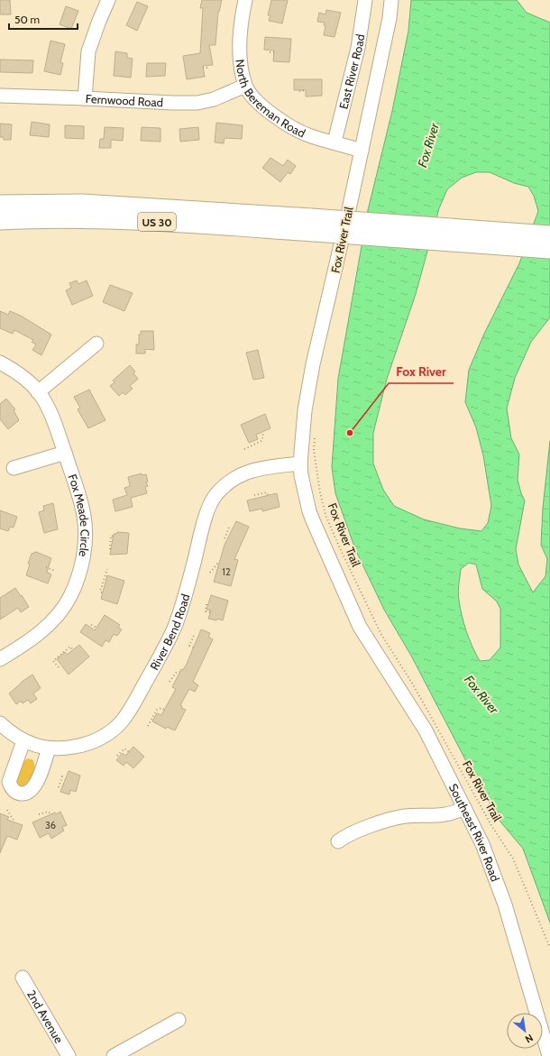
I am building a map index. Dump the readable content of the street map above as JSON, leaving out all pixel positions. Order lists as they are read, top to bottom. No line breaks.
{"streets":{"main road":["US 30"],"street":["East River Road","North Bereman Road","Fernwood Road","Fox Meade Circle","River Bend Road","Southeast River Road","2nd Avenue"],"path":["Fox River Trail"]},"crossings":[["East River Road","North Bereman Road"],["North Bereman Road","Fernwood Road"],["North Bereman Road","Southeast River Road"],["River Bend Road","Southeast River Road"]],"water":["Fox River"],"places":["Fox River"],"house_numbers":["12","36"],"scale_bar":"50 m","north":"bottom right"}
